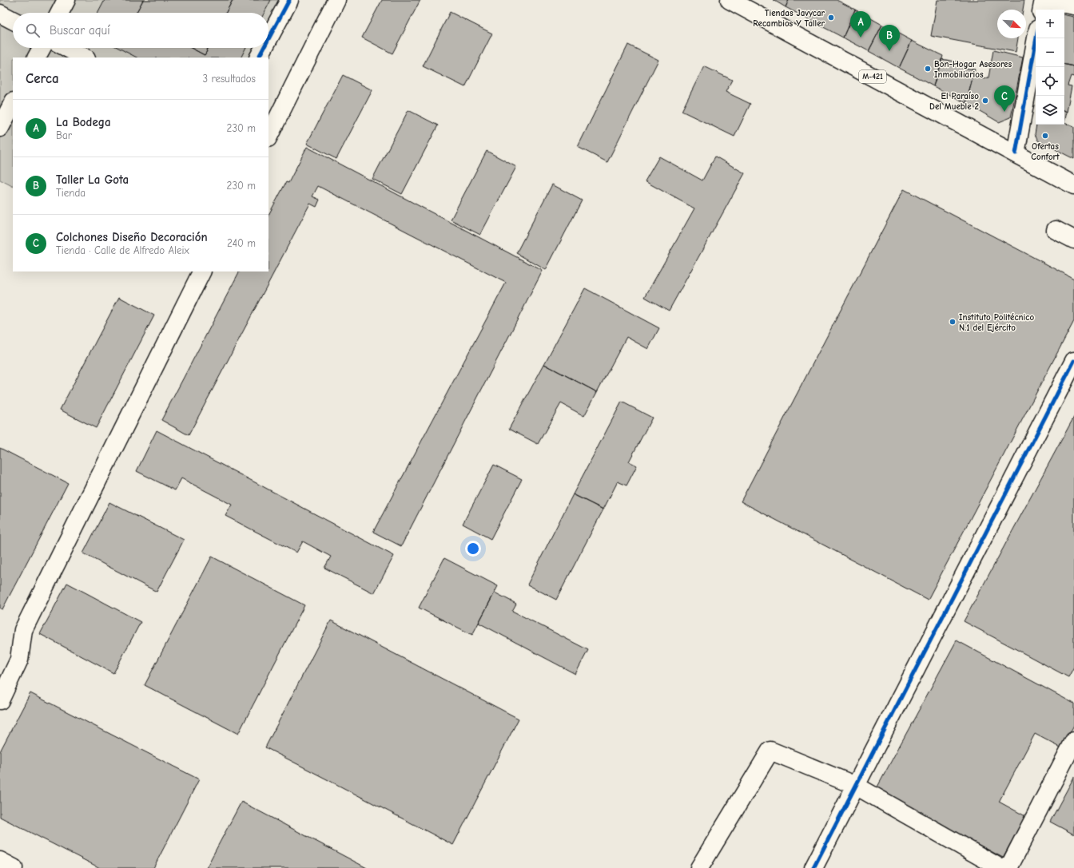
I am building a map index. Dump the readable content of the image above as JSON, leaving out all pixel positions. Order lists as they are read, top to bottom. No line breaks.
{"streets":{"street":["M-421"]},"places":["Tiendas Javycar Recambios Y Taller","Bon-Hogar Asesores Inmobiliarios","El Paraíso Del Mueble 2","Ofertas Confort","Instituto Politécnico N.1 del Ejército"],"north":"bottom right","page":{"map_buttons":["+","−"],"pins":["A","B","C"],"search":"Buscar aquí","heading":["Cerca","3 resultados"],"list":[{"mark":"A","name":"La Bodega","note":"Bar","value":"230 m"},{"mark":"B","name":"Taller La Gota","note":"Tienda","value":"230 m"},{"mark":"C","name":"Colchones Diseño Decoración","note":"Tienda · Calle de Alfredo Aleix","value":"240 m"}]}}
